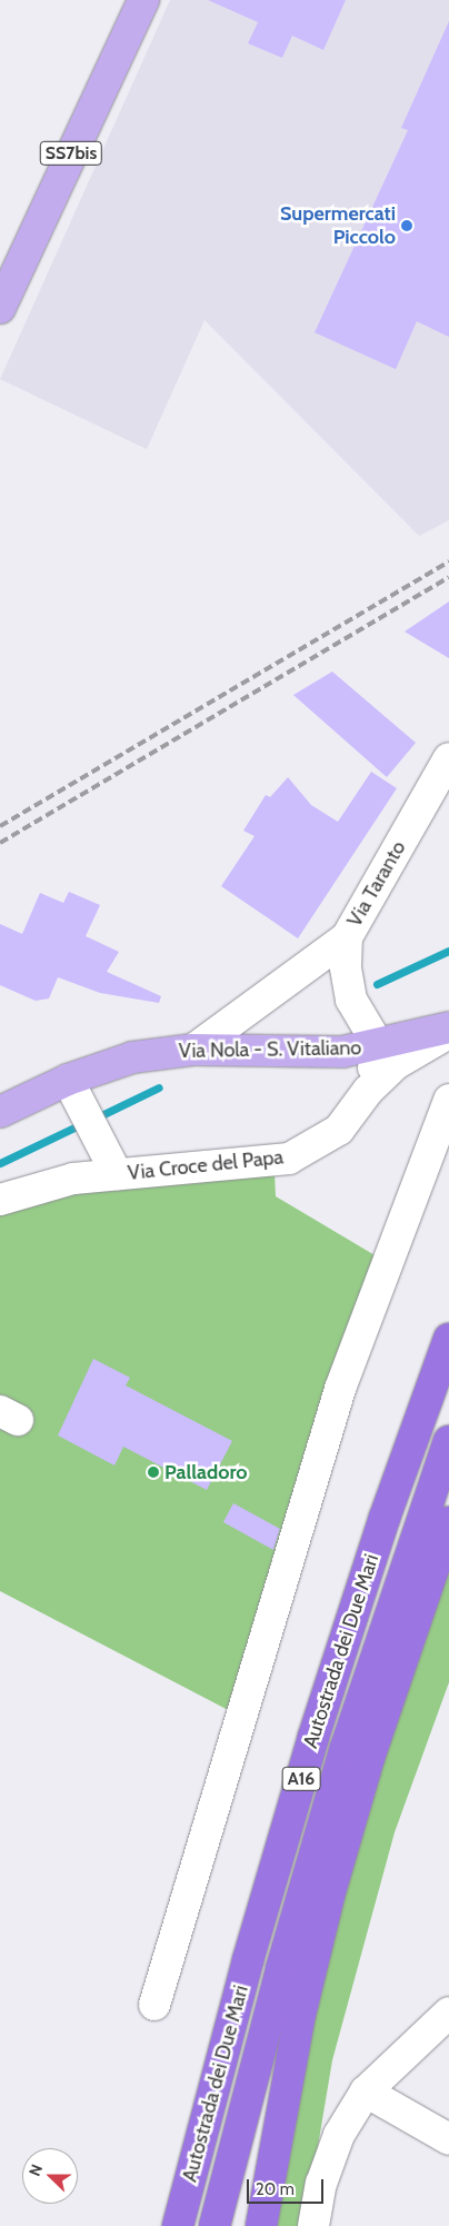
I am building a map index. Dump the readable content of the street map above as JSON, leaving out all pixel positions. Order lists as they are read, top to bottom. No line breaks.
{"streets":{"highway":["Autostrada dei Due Mari","A16"],"main road":["SS7bis","Via Nola - S. Vitaliano"],"street":["Via Taranto","Via Croce del Papa"]},"crossings":[["Via Taranto","Via Nola - S. Vitaliano"],["Via Taranto","Via Croce del Papa"],["Via Nola - S. Vitaliano","Via Croce del Papa"]],"places":["Supermercati Piccolo","Palladoro"],"scale_bar":"20 m","north":"left"}
